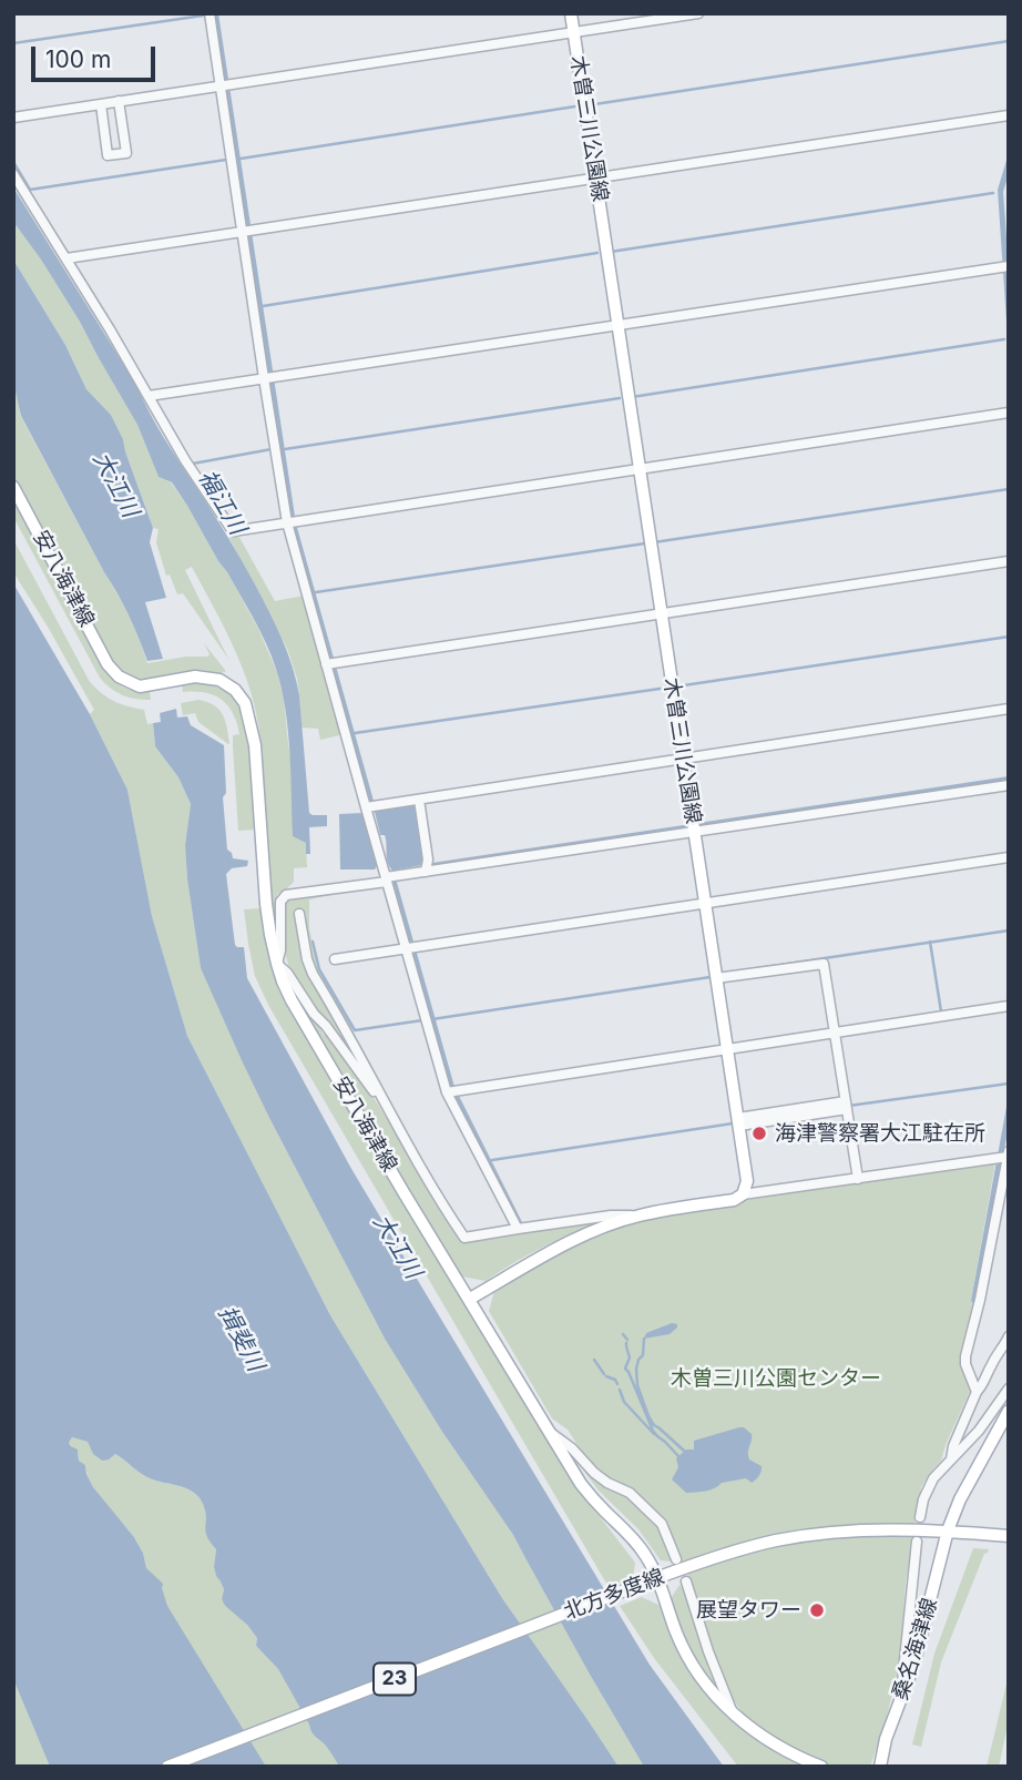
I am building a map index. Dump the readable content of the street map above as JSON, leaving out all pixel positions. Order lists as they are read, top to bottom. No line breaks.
{"streets":{"main road":["木曽三川公園線","安八海津線","北方多度線","桑名海津線","23"]},"crossings":[["安八海津線","北方多度線"],["北方多度線","桑名海津線"]],"water":["大江川","福江川","揖斐川"],"parks":["木曽三川公園センター"],"places":["海津警察署大江駐在所","展望タワー"],"scale_bar":"100 m"}
